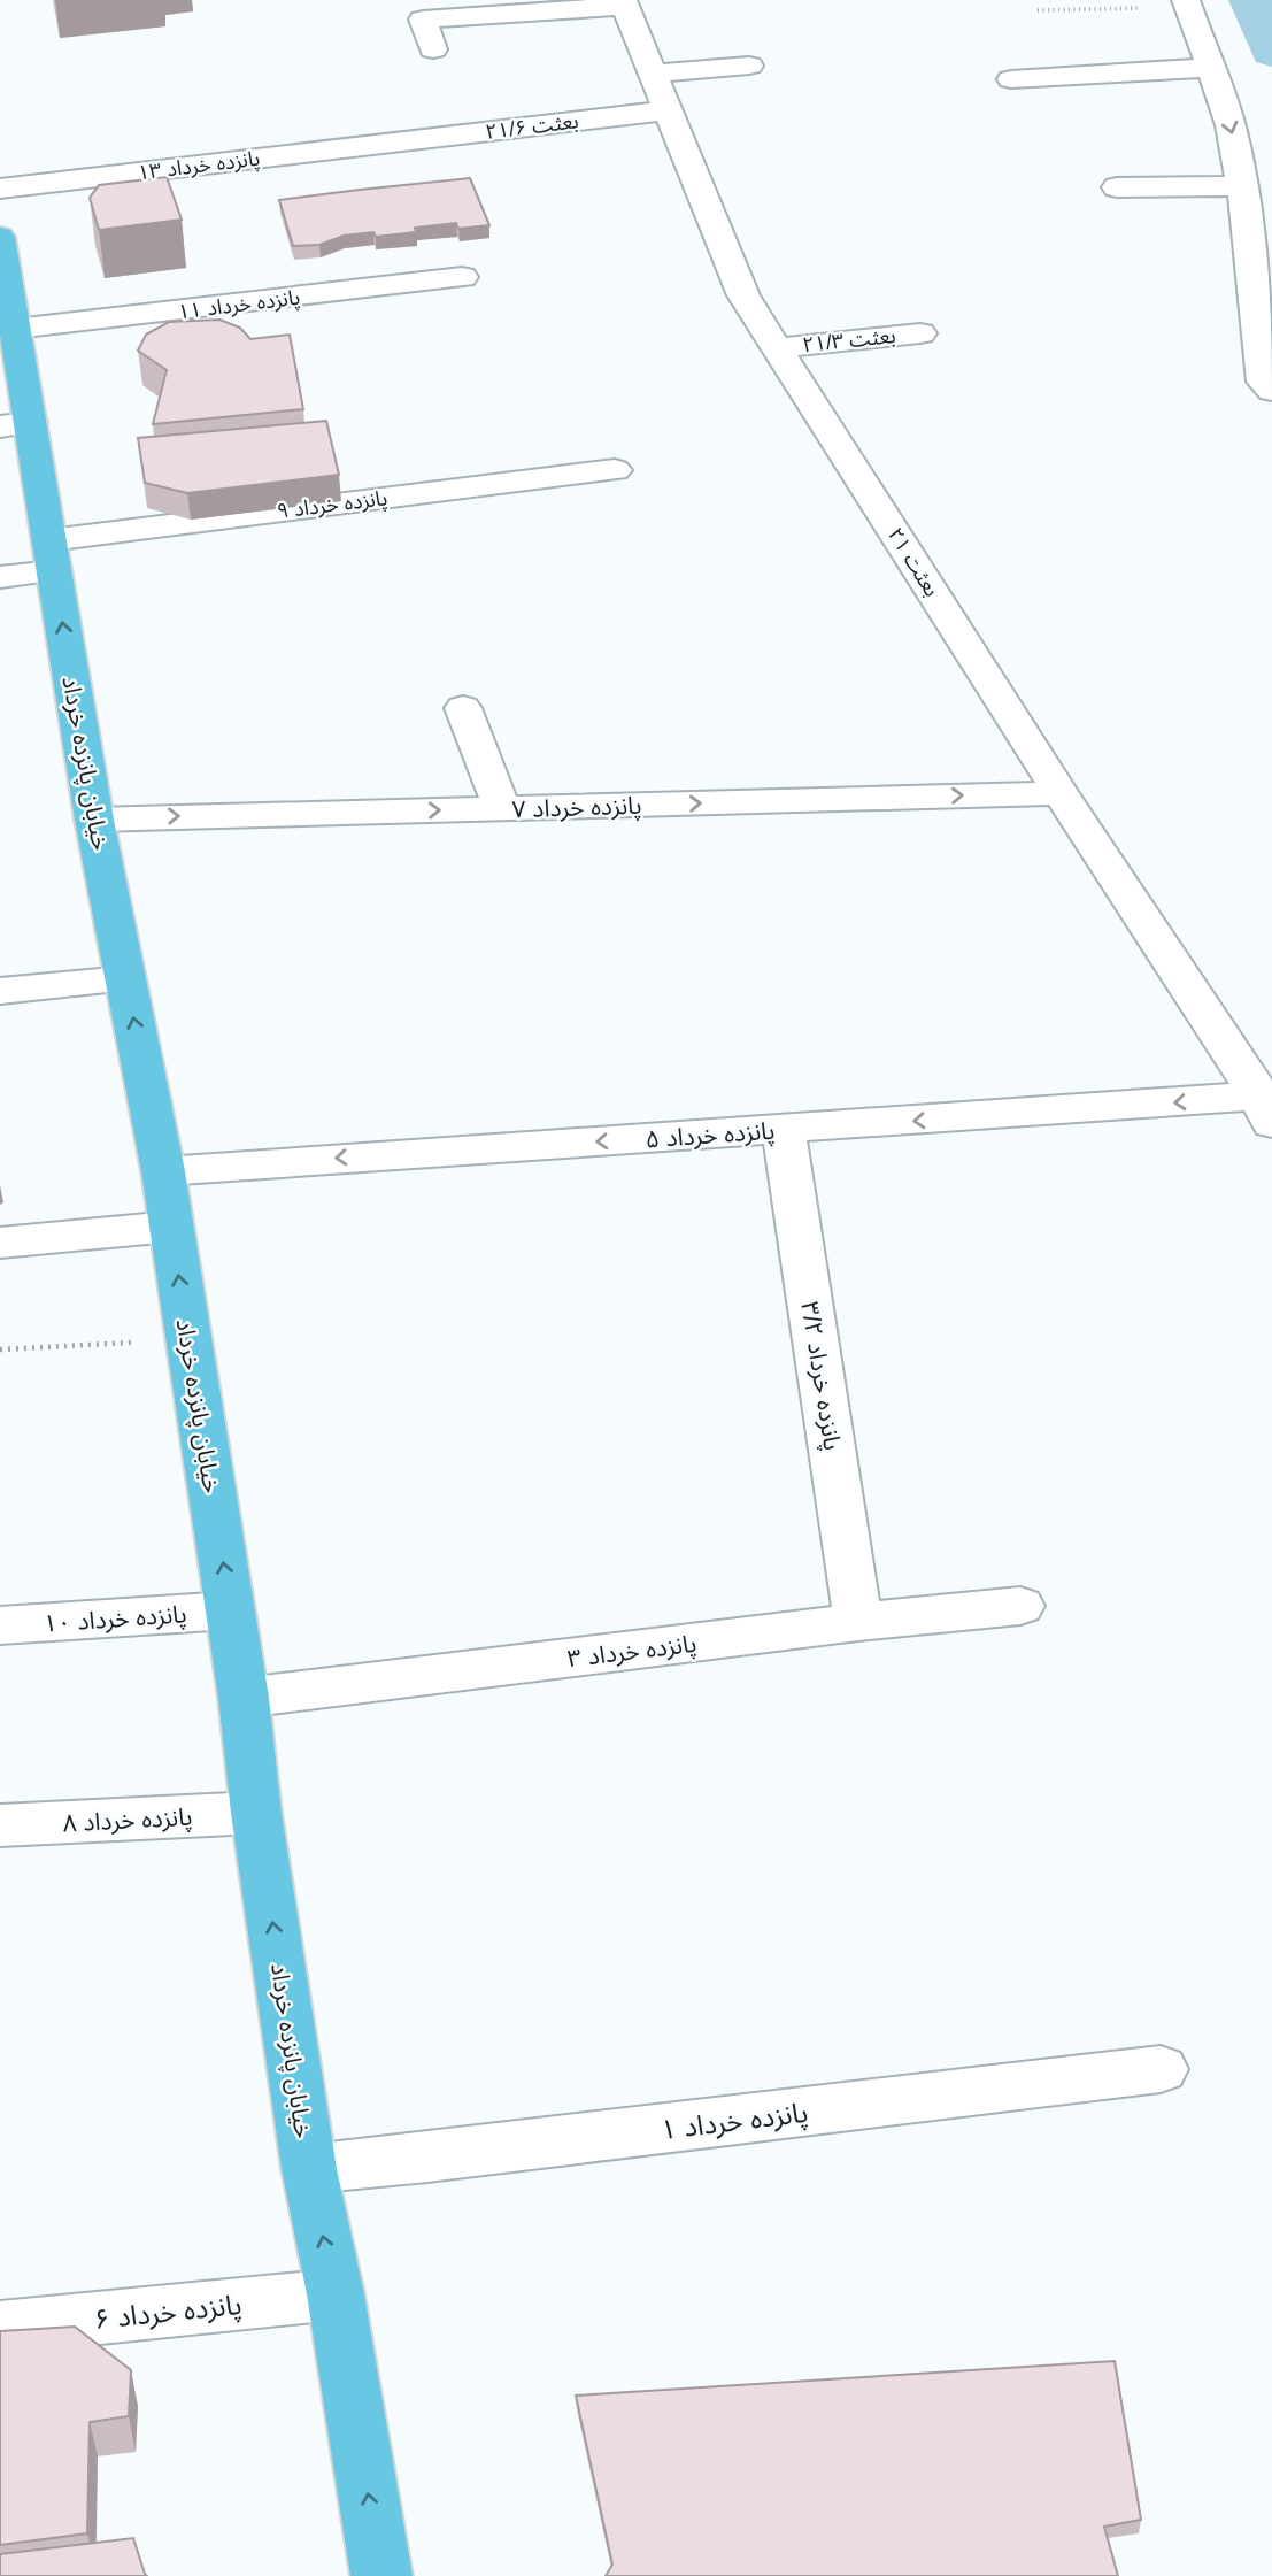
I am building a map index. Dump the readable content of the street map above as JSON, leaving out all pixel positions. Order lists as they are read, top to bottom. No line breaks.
{"streets":{"main road":["خیابان پانزده خرداد"],"street":["بعثت ۲۱/۶","پانزده خرداد ۱۳","پانزده خرداد ۱۱","بعثت ۲۱/۳","پانزده خرداد ۹","بعثت ۲۱","پانزده خرداد ۷","پانزده خرداد ۵","پانزده خرداد ۳/۲","پانزده خرداد ۱۰","پانزده خرداد ۳","پانزده خرداد ۸","پانزده خرداد ۱","پانزده خرداد ۶"]},"crossings":[["بعثت ۲۱/۶","پانزده خرداد ۱۳"],["بعثت ۲۱/۶","بعثت ۲۱"],["پانزده خرداد ۱۱","خیابان پانزده خرداد"],["بعثت ۲۱/۳","بعثت ۲۱"],["پانزده خرداد ۹","خیابان پانزده خرداد"],["بعثت ۲۱","پانزده خرداد ۷"],["بعثت ۲۱","پانزده خرداد ۵"],["خیابان پانزده خرداد","پانزده خرداد ۷"],["خیابان پانزده خرداد","پانزده خرداد ۵"],["خیابان پانزده خرداد","پانزده خرداد ۱۰"],["خیابان پانزده خرداد","پانزده خرداد ۳"],["خیابان پانزده خرداد","پانزده خرداد ۸"],["خیابان پانزده خرداد","پانزده خرداد ۱"],["خیابان پانزده خرداد","پانزده خرداد ۶"],["پانزده خرداد ۵","پانزده خرداد ۳/۲"],["پانزده خرداد ۳/۲","پانزده خرداد ۳"]],"one_way":["خیابان پانزده خرداد","پانزده خرداد ۷","پانزده خرداد ۵"]}
